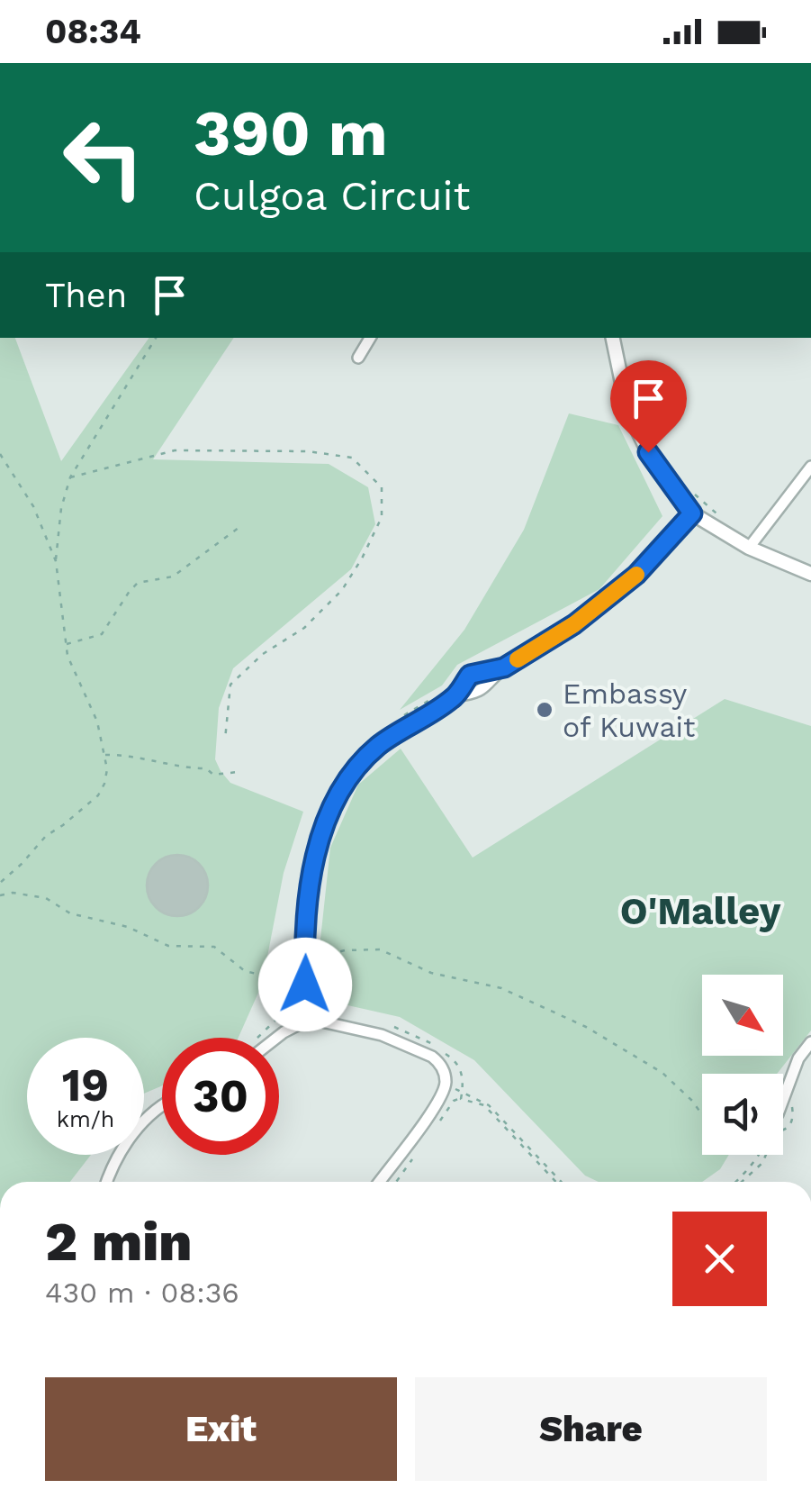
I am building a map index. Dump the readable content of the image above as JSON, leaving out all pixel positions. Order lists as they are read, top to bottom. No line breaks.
{"districts":["O'Malley"],"places":["Embassy of Kuwait"],"north":"bottom right","page":{"status":"08:34","turn":["390 m","Culgoa Circuit"],"then":"Then","speed":"19 km/h","limit":"30","heading":["2 min","430 m · 08:36"],"buttons":["Exit","Share"]}}
